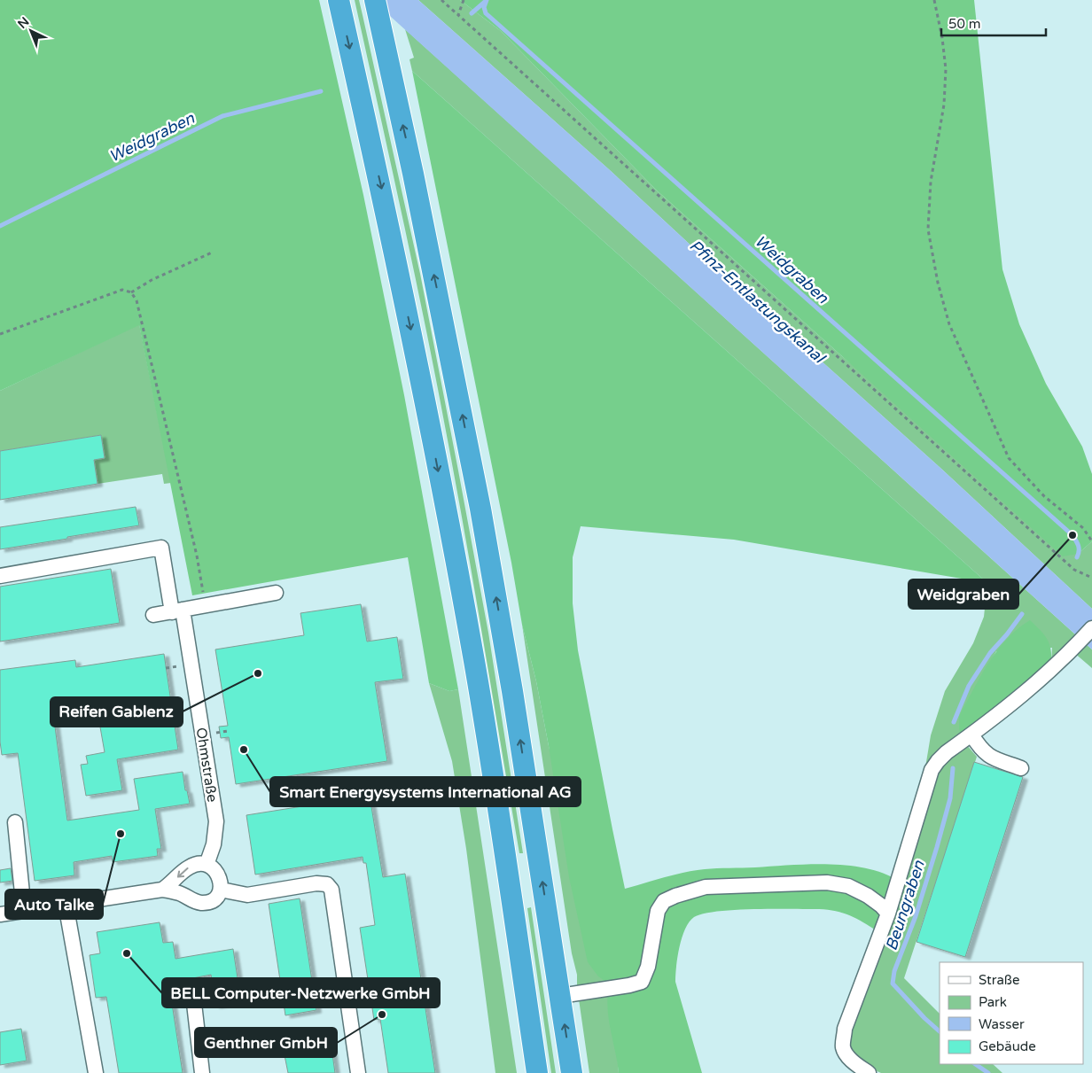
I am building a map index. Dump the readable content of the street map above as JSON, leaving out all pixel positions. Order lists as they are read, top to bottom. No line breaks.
{"streets":{"street":["Ohmstraße"]},"water":["Weidgraben","Pfinz-Entlastungskanal","Beungraben"],"places":["Weidgraben","Reifen Gablenz","Smart Energysystems International AG","Auto Talke","BELL Computer-Netzwerke GmbH","Genthner GmbH"],"legend":["Straße","Park","Wasser","Gebäude"],"scale_bar":"50 m","north":"top left"}
